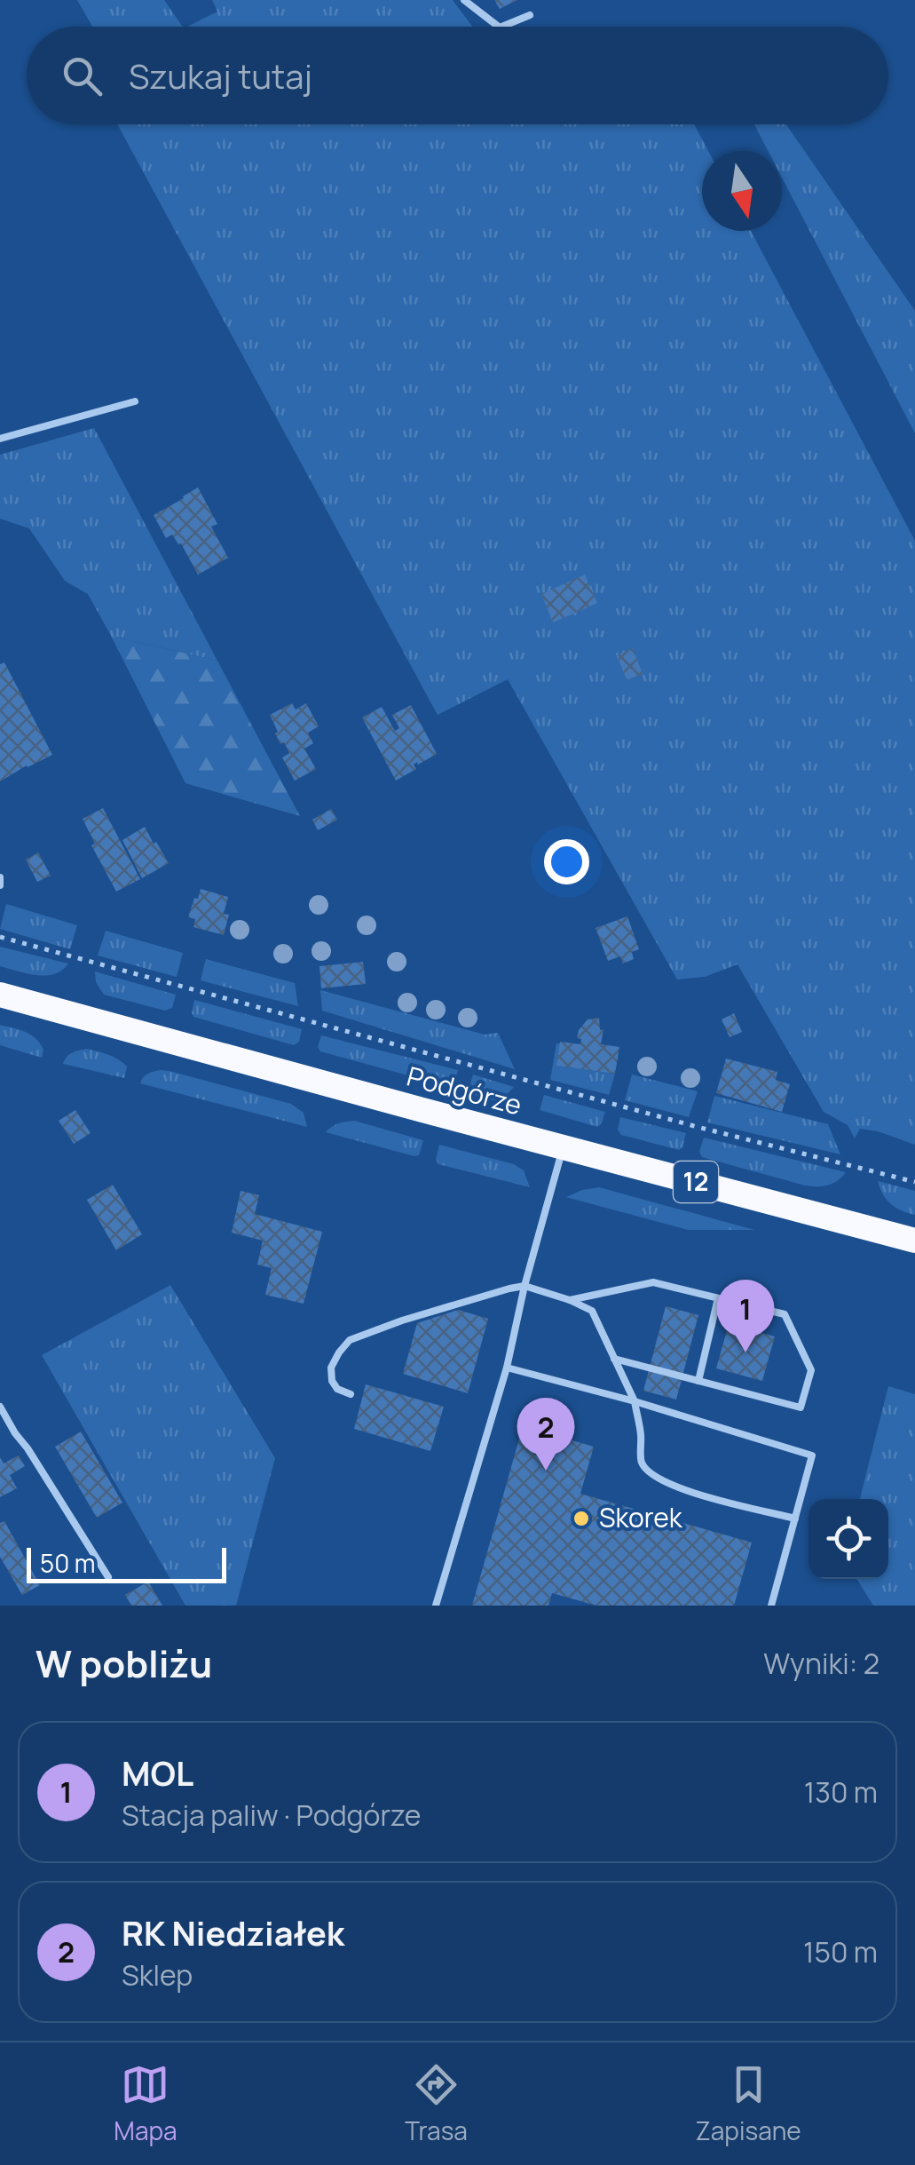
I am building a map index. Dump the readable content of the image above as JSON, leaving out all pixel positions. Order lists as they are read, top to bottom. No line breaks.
{"streets":{"highway":["Podgórze","12"]},"places":["Skorek"],"scale_bar":"50 m","north":"bottom","page":{"search":"Szukaj tutaj","pins":["1","2"],"scale":"50 m","heading":["W pobliżu","Wyniki: 2"],"list":[{"mark":"1","name":"MOL","note":"Stacja paliw · Podgórze","value":"130 m"},{"mark":"2","name":"RK Niedziałek","note":"Sklep","value":"150 m"}],"nav":["Mapa","Trasa","Zapisane"]}}
